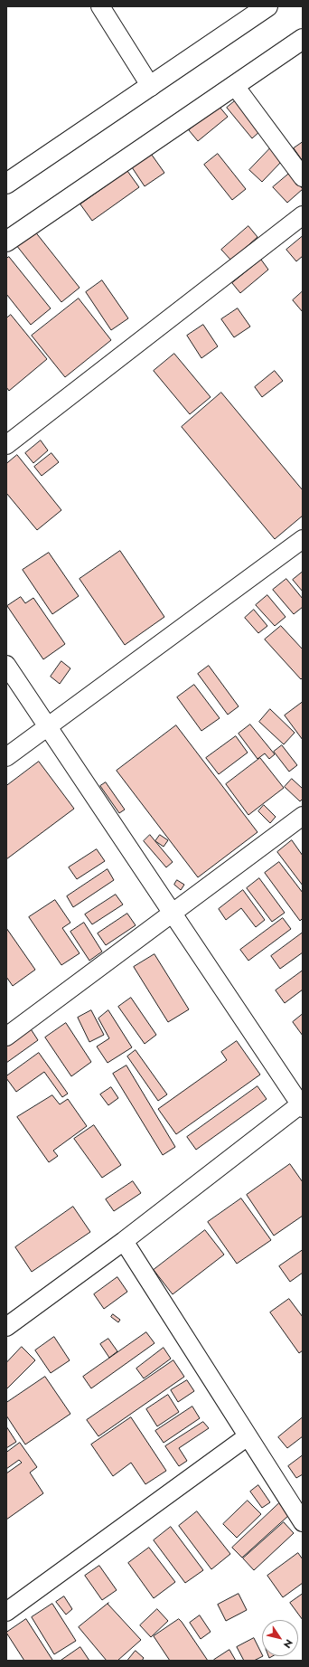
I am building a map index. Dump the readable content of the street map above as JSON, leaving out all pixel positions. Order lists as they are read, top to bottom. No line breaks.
{"north":"bottom right"}
